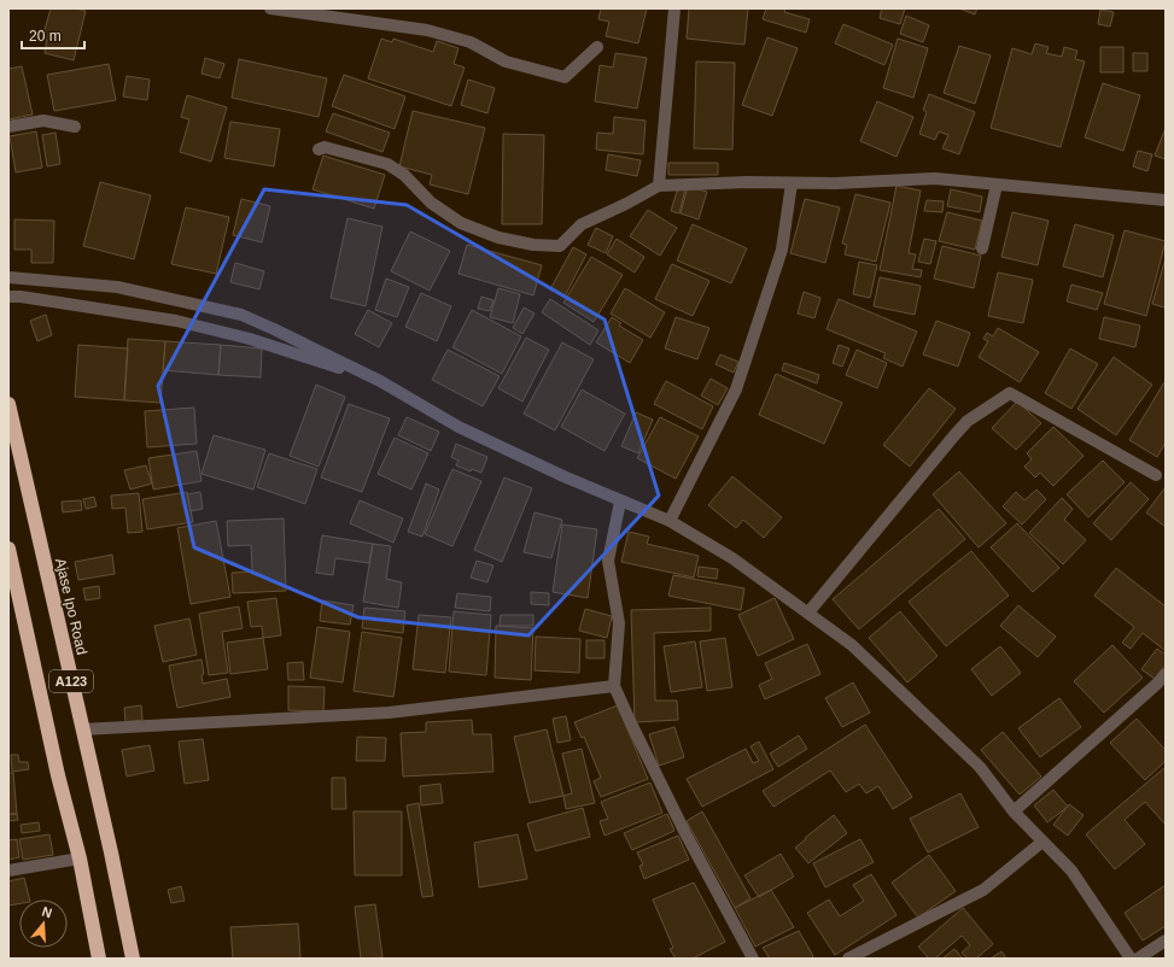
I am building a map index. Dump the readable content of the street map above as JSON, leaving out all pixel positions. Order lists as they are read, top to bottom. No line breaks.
{"streets":{"highway":["Ajase Ipo Road","A123"]},"scale_bar":"20 m","north":"top"}
